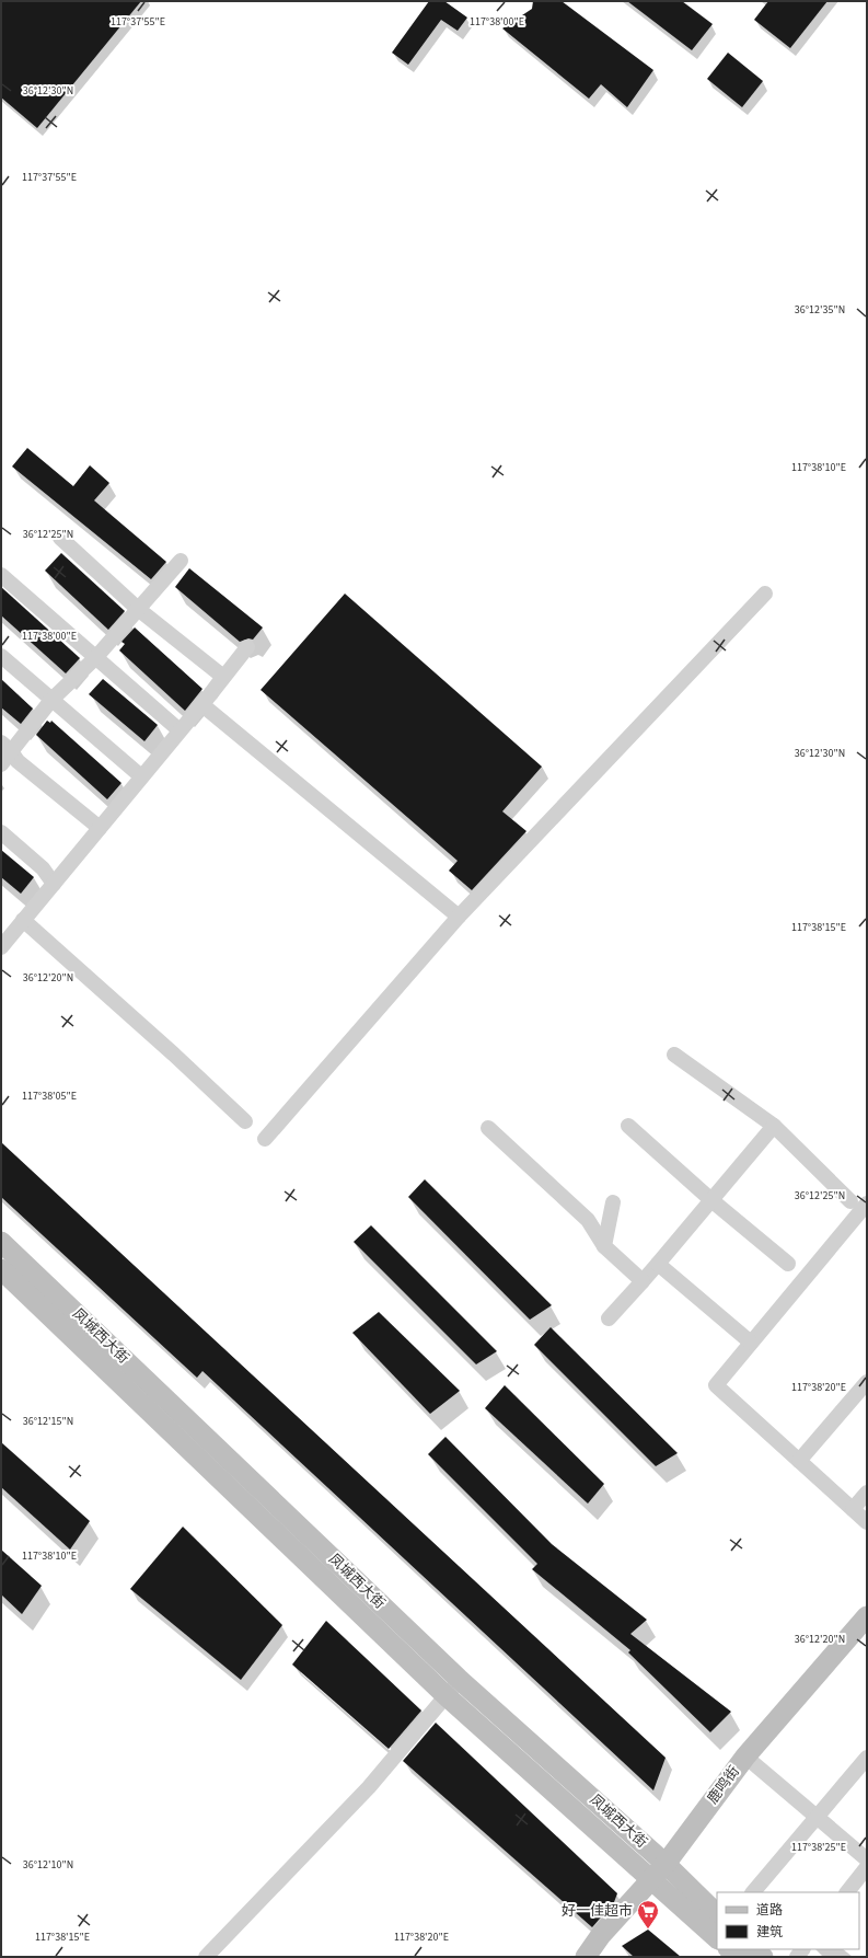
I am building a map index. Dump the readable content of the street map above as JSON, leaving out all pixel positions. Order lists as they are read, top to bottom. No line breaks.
{"streets":{"main road":["凤城西大街","鹿鸣街"]},"crossings":[["凤城西大街","鹿鸣街"]],"places":{"supermarket":["好一佳超市"]},"legend":["道路","建筑"],"coordinates":["117°37'55\"E","117°38'00\"E","36°12'30\"N","36°12'35\"N","117°38'10\"E","36°12'25\"N","117°38'15\"E","36°12'20\"N","117°38'05\"E","117°38'20\"E","36°12'15\"N","117°38'25\"E","36°12'10\"N"]}
